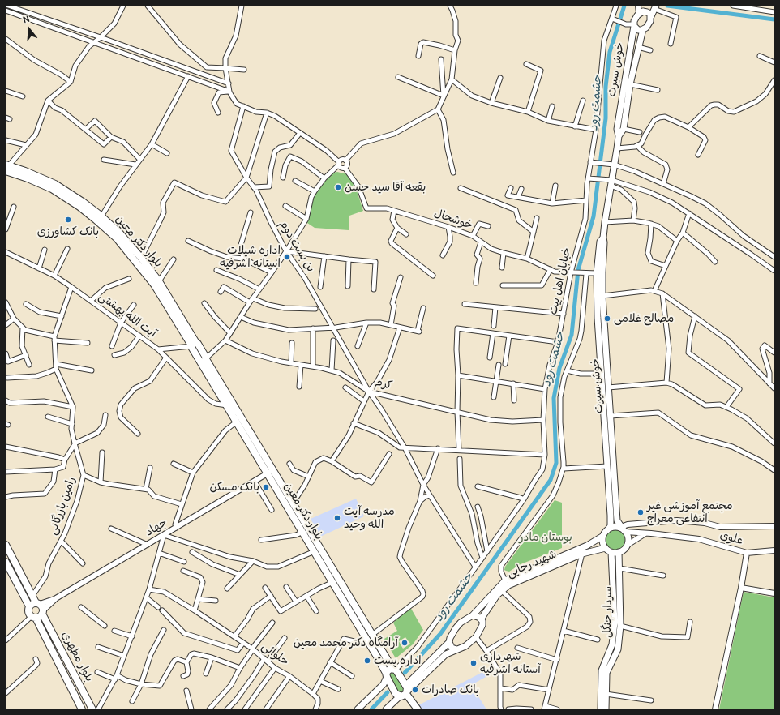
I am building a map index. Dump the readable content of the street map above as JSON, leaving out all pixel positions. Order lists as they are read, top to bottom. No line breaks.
{"streets":{"main road":["خوش سیرت","بلوار دکتر معین","شهید رجایی","سردار جنگل","بلوار مطهری"],"street":["خوشحال","بن بست دوم","خیابان اهل بیت","آیت الله بهشتی","کرم","رامین بازرگانی","جهاد","علوی","حلوائی"]},"crossings":[["خوش سیرت","خوشحال"],["خوش سیرت","علوی"],["خوش سیرت","شهید رجایی"],["خوش سیرت","سردار جنگل"],["خوشحال","خیابان اهل بیت"],["بلوار دکتر معین","خیابان اهل بیت"],["بلوار دکتر معین","آیت الله بهشتی"],["بلوار دکتر معین","جهاد"],["بن بست دوم","خیابان اهل بیت"],["بن بست دوم","کرم"],["خیابان اهل بیت","کرم"],["آیت الله بهشتی","رامین بازرگانی"],["علوی","شهید رجایی"],["علوی","سردار جنگل"],["شهید رجایی","سردار جنگل"]],"water":["حشمت رود"],"parks":["بوستان مادر"],"places":["بقعه آقا سید حسن","بانک کشاورزی","اداره شیلات استانه اشرفیه","مصالح غلامی","بانک مسکن","مجتمع آموزشی غیر انتفاعی معراج","مدرسه آیت الله وحید","آرامگاه دکتر محمد معین","اداره پست","شهرداری آستانه اشرفیه","بانک صادرات"],"north":"top"}
